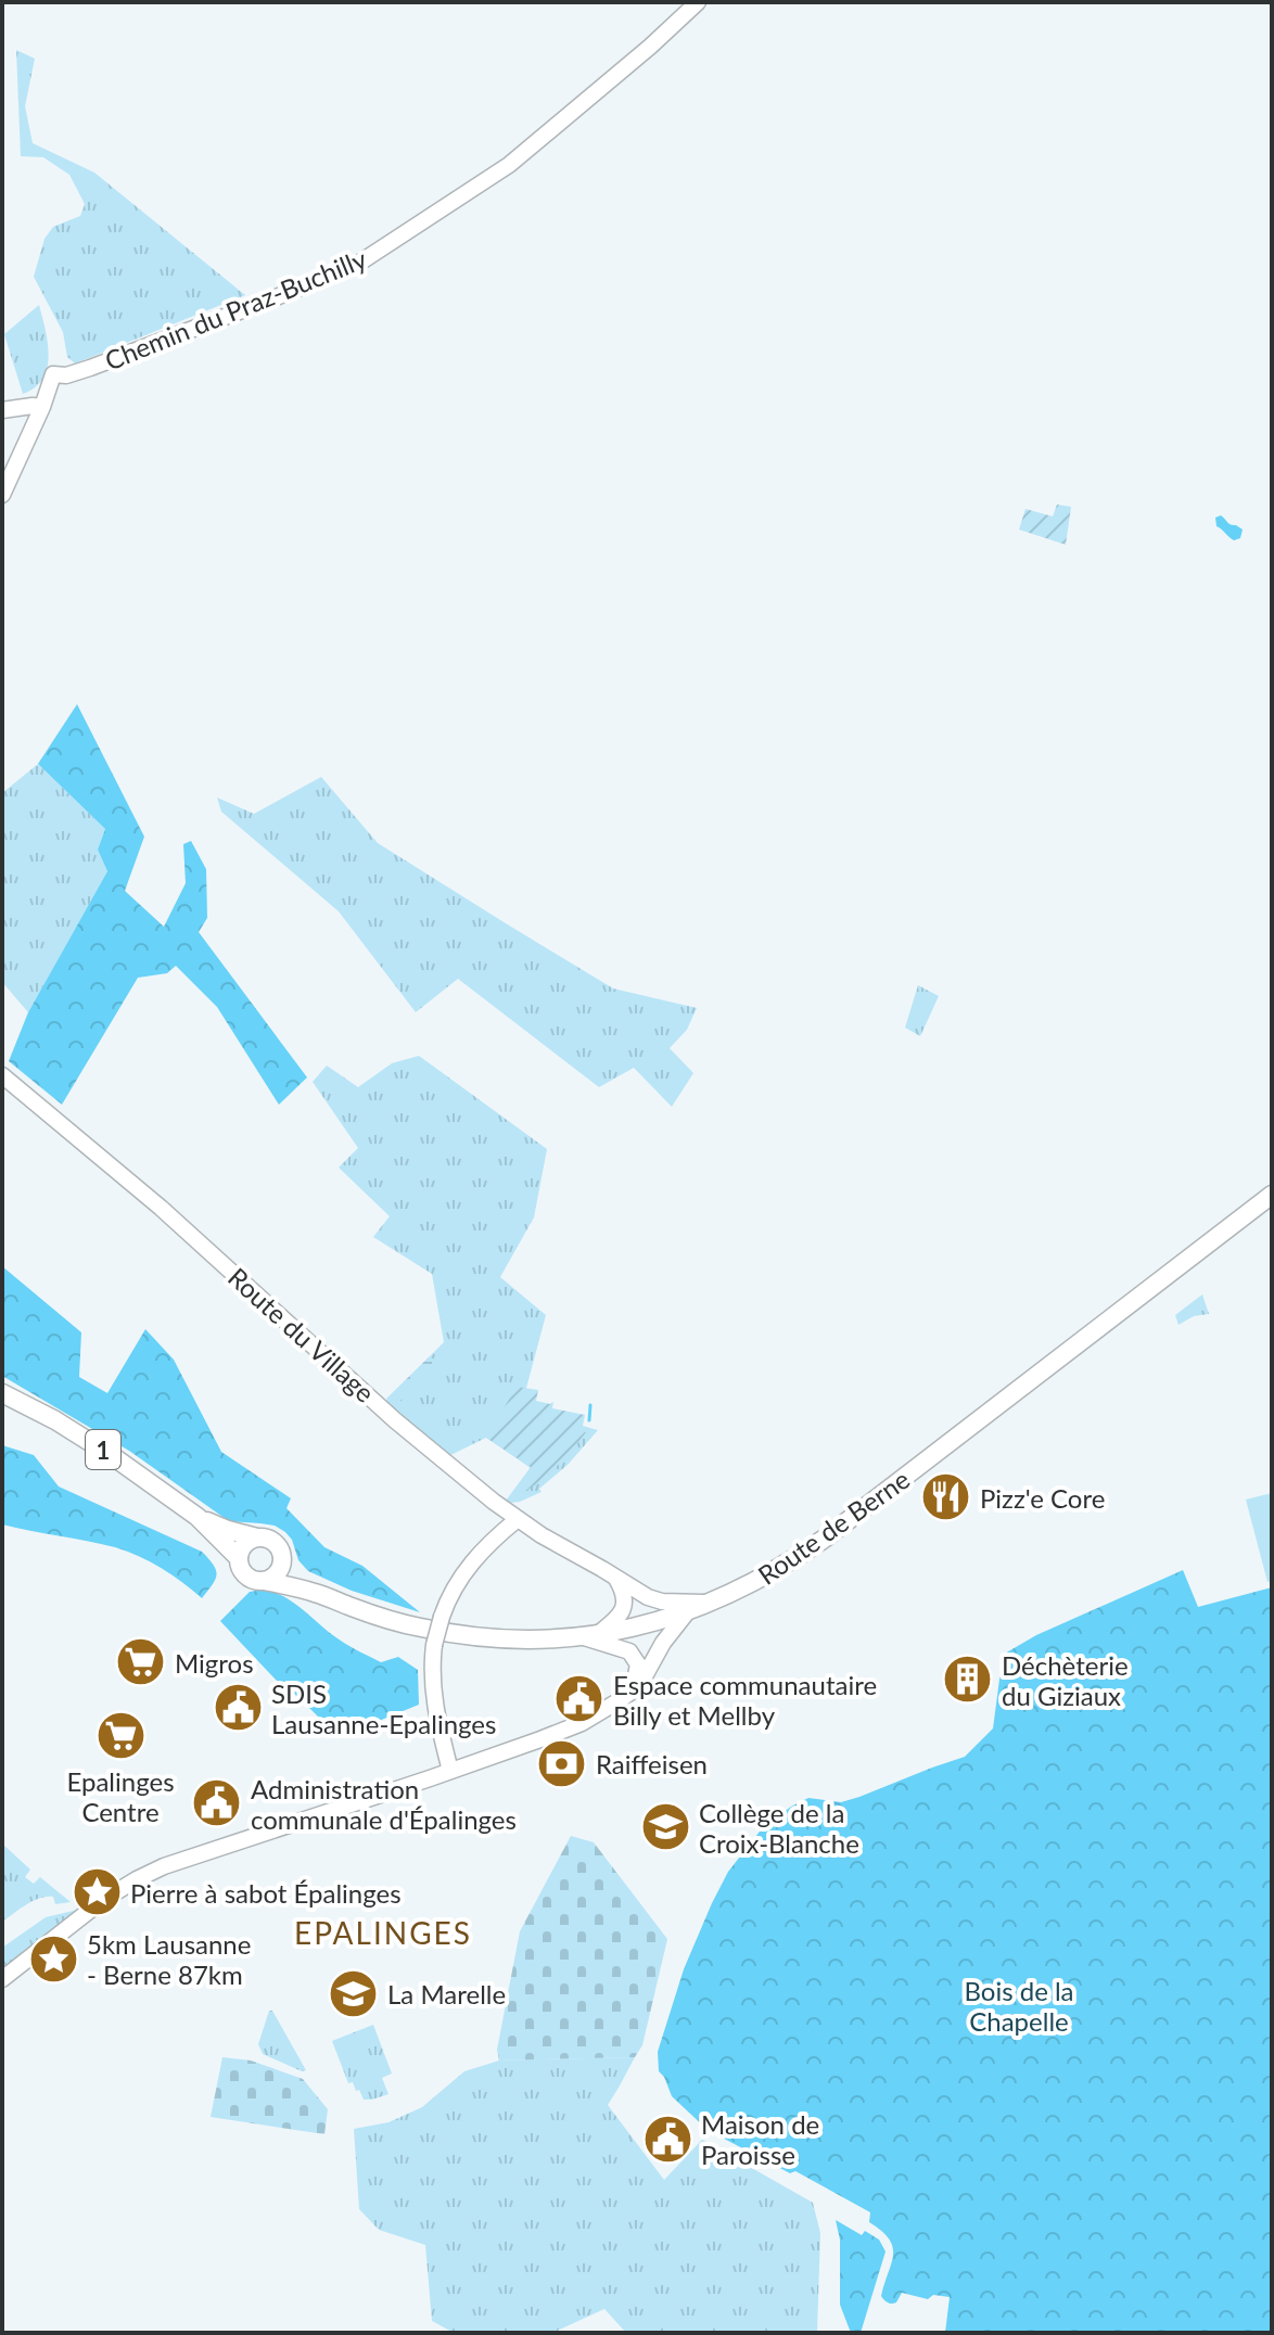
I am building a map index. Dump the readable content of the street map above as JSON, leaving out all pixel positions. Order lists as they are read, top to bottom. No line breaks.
{"streets":{"main road":["1","Route de Berne"],"street":["Chemin du Praz-Buchilly","Route du Village"]},"crossings":[["Route du Village","Route de Berne"],["1","Route de Berne"]],"districts":["EPALINGES"],"parks":["Bois de la Chapelle"],"places":{"restaurant":["Pizz'e Core"],"supermarket":["Migros","Epalinges Centre"],"building":["Déchèterie du Giziaux"],"public building":["Espace communautaire Billy et Mellby","SDIS Lausanne-Epalinges","Administration communale d'Épalinges","Maison de Paroisse"],"bank":["Raiffeisen"],"school or university":["Collège de la Croix-Blanche","La Marelle"],"place":["Pierre à sabot Épalinges","5km Lausanne - Berne 87km"]}}
